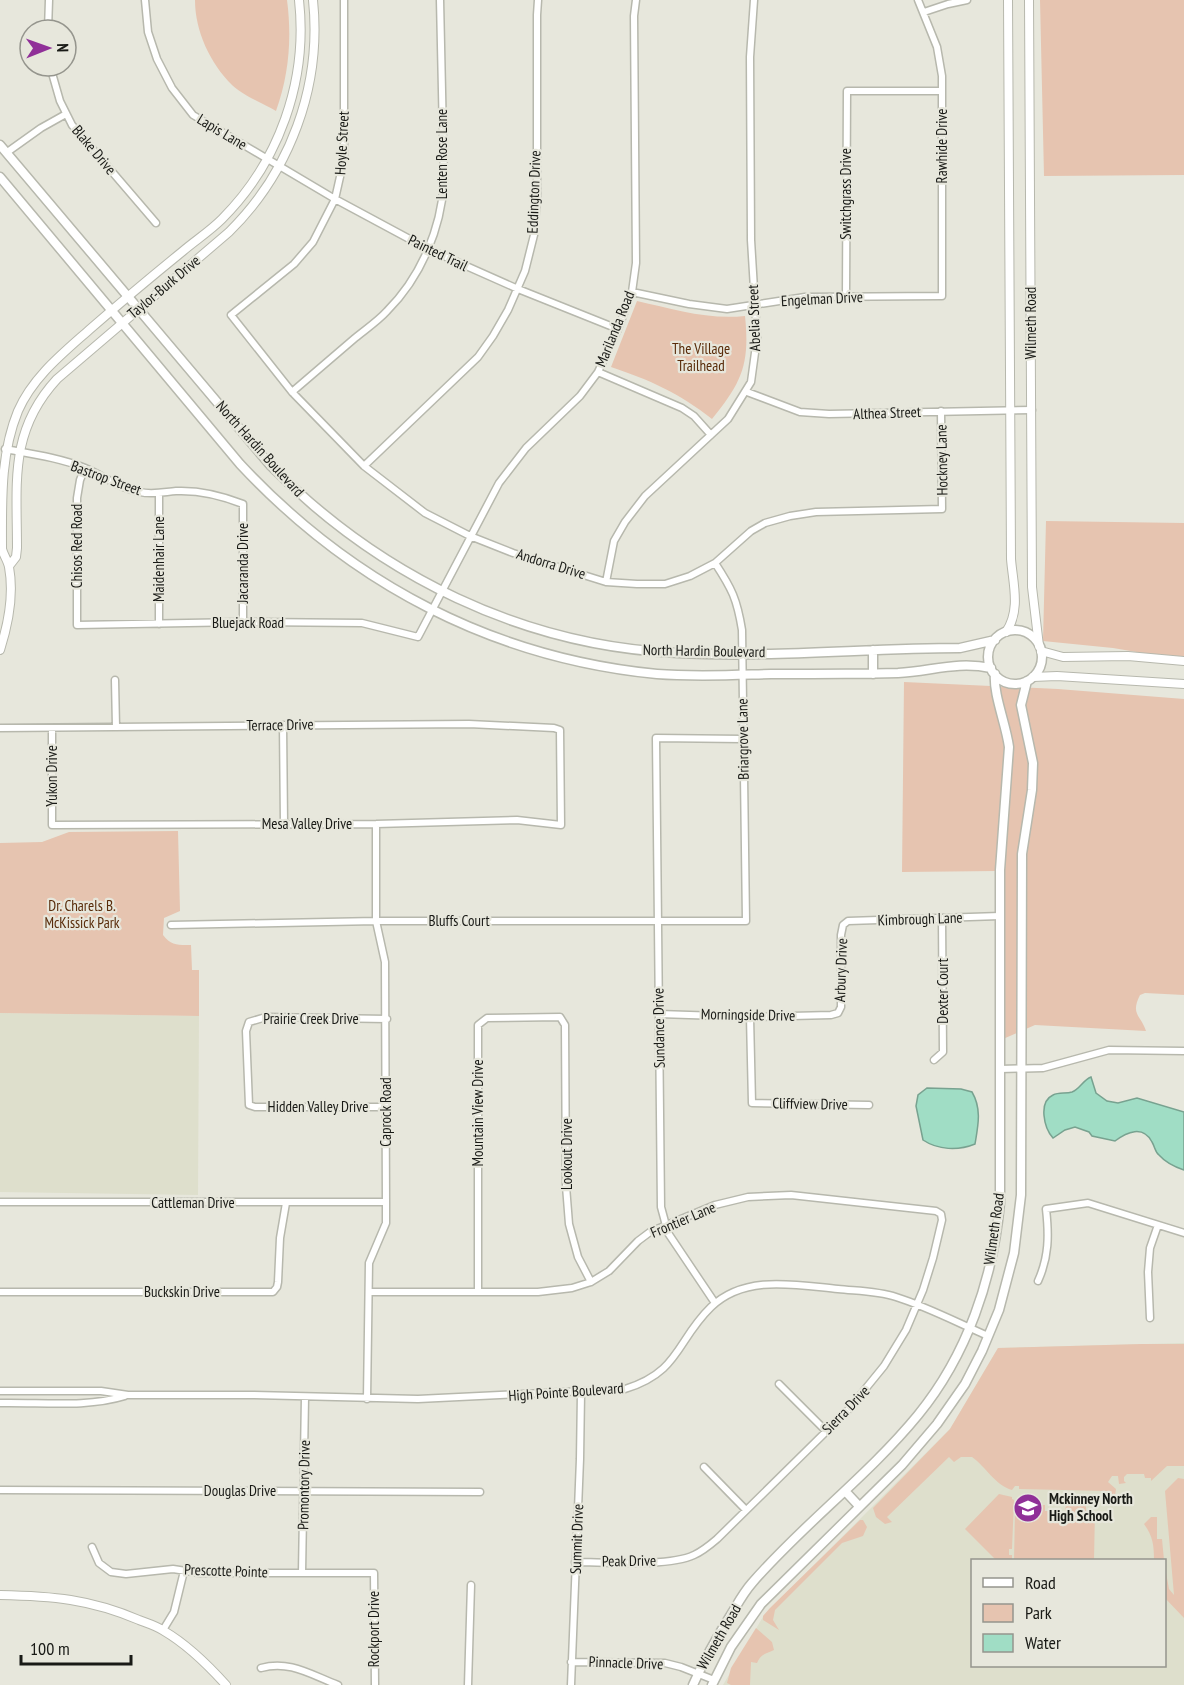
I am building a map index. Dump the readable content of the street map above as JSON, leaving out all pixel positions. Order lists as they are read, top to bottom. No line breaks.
{"streets":{"main road":["Wilmeth Road","North Hardin Boulevard"],"street":["Lapis Lane","Hoyle Street","Rawhide Drive","Blake Drive","Lenten Rose Lane","Eddington Drive","Switchgrass Drive","Painted Trail","Taylor-Burk Drive","Engelman Drive","Abelia Street","Marilanda Road","Althea Street","Hockney Lane","Bastrop Street","Chisos Red Road","Maidenhair Lane","Jacaranda Drive","Andorra Drive","Bluejack Road","Terrace Drive","Briargrove Lane","Yukon Drive","Mesa Valley Drive","Kimbrough Lane","Bluffs Court","Arbury Drive","Dexter Court","Morningside Drive","Prairie Creek Drive","Sundance Drive","Cliffview Drive","Hidden Valley Drive","Caprock Road","Mountain View Drive","Lookout Drive","Cattleman Drive","Frontier Lane","Buckskin Drive","High Pointe Boulevard","Sierra Drive","Promontory Drive","Douglas Drive","Summit Drive","Peak Drive","Prescotte Pointe","Rockport Drive","Pinnacle Drive"]},"crossings":[["Lapis Lane","Painted Trail"],["Lapis Lane","Taylor-Burk Drive"],["Hoyle Street","Painted Trail"],["Hoyle Street","Andorra Drive"],["Rawhide Drive","Switchgrass Drive"],["Rawhide Drive","Engelman Drive"],["Lenten Rose Lane","Painted Trail"],["Lenten Rose Lane","Andorra Drive"],["Eddington Drive","Painted Trail"],["Eddington Drive","Andorra Drive"],["Switchgrass Drive","Engelman Drive"],["Painted Trail","Taylor-Burk Drive"],["Painted Trail","Marilanda Road"],["Taylor-Burk Drive","North Hardin Boulevard"],["Taylor-Burk Drive","Bastrop Street"],["Engelman Drive","Abelia Street"],["Engelman Drive","Marilanda Road"],["Abelia Street","Althea Street"],["Abelia Street","Andorra Drive"],["Wilmeth Road","Althea Street"],["Wilmeth Road","North Hardin Boulevard"],["Wilmeth Road","Kimbrough Lane"],["Wilmeth Road","High Pointe Boulevard"],["Wilmeth Road","Pinnacle Drive"],["Marilanda Road","North Hardin Boulevard"],["Marilanda Road","Andorra Drive"],["Marilanda Road","Bluejack Road"],["Althea Street","Hockney Lane"],["North Hardin Boulevard","Briargrove Lane"],["Hockney Lane","Andorra Drive"],["Bastrop Street","Chisos Red Road"],["Bastrop Street","Maidenhair Lane"],["Bastrop Street","Jacaranda Drive"],["Chisos Red Road","Bluejack Road"],["Maidenhair Lane","Bluejack Road"],["Jacaranda Drive","Bluejack Road"],["Andorra Drive","Briargrove Lane"],["Terrace Drive","Yukon Drive"],["Terrace Drive","Mesa Valley Drive"],["Briargrove Lane","Bluffs Court"],["Briargrove Lane","Sundance Drive"],["Yukon Drive","Mesa Valley Drive"],["Mesa Valley Drive","Caprock Road"],["Kimbrough Lane","Arbury Drive"],["Kimbrough Lane","Dexter Court"],["Bluffs Court","Sundance Drive"],["Bluffs Court","Caprock Road"],["Arbury Drive","Morningside Drive"],["Morningside Drive","Sundance Drive"],["Morningside Drive","Cliffview Drive"],["Prairie Creek Drive","Hidden Valley Drive"],["Prairie Creek Drive","Caprock Road"],["Sundance Drive","Frontier Lane"],["Sundance Drive","High Pointe Boulevard"],["Hidden Valley Drive","Caprock Road"],["Caprock Road","Cattleman Drive"],["Caprock Road","Frontier Lane"],["Caprock Road","High Pointe Boulevard"],["Mountain View Drive","Lookout Drive"],["Mountain View Drive","Frontier Lane"],["Lookout Drive","Frontier Lane"],["Cattleman Drive","Buckskin Drive"],["Frontier Lane","Sierra Drive"],["High Pointe Boulevard","Sierra Drive"],["High Pointe Boulevard","Promontory Drive"],["High Pointe Boulevard","Summit Drive"],["Sierra Drive","Peak Drive"],["Promontory Drive","Douglas Drive"],["Promontory Drive","Prescotte Pointe"],["Summit Drive","Peak Drive"],["Summit Drive","Pinnacle Drive"],["Prescotte Pointe","Rockport Drive"]],"parks":["The Village Trailhead","Dr. Charels B. McKissick Park"],"places":{"school or university":["Mckinney North High School"]},"legend":["Road","Park","Water"],"scale_bar":"100 m","north":"right"}
